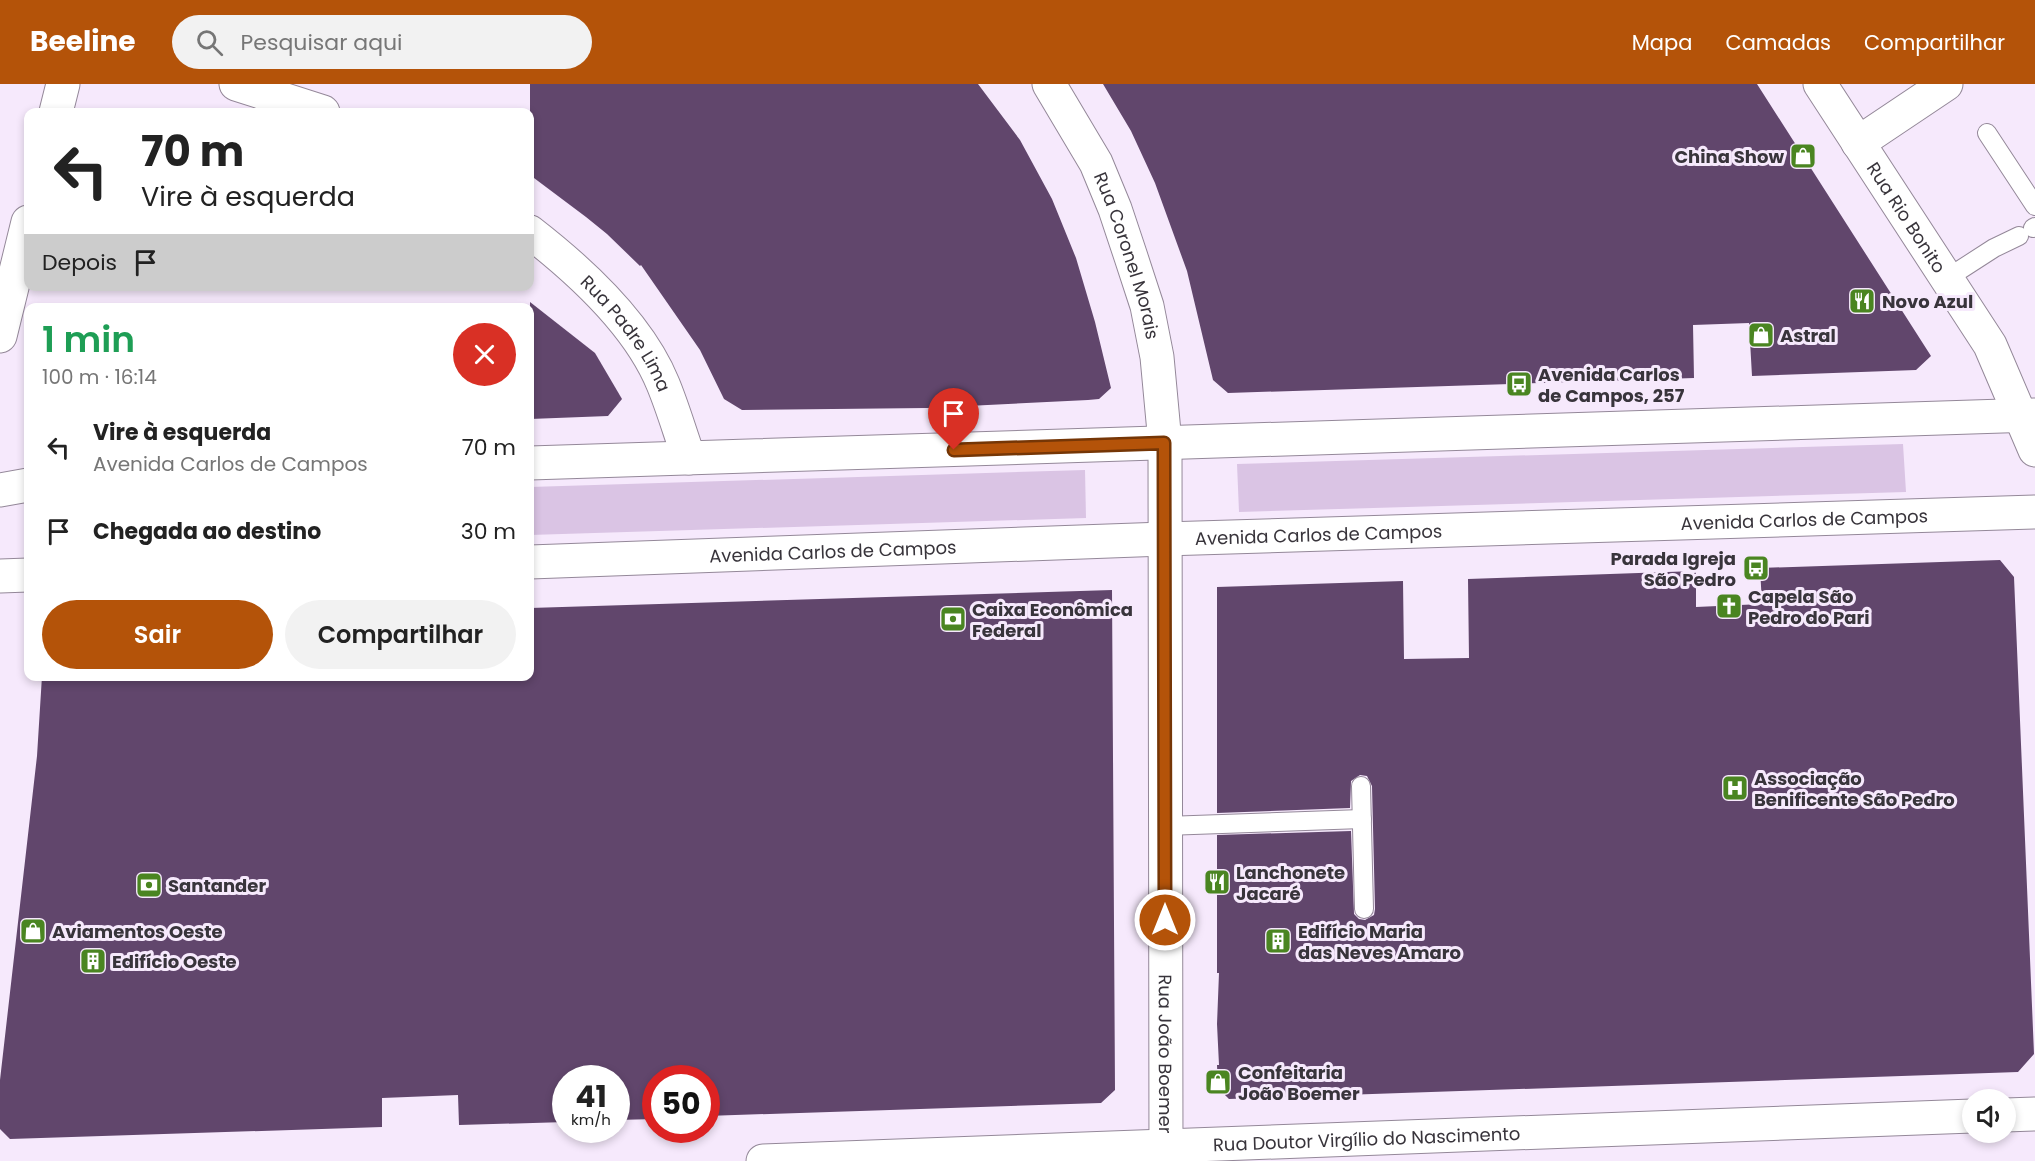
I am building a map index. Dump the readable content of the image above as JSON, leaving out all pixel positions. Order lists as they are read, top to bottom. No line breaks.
{"streets":{"main road":["Rua Rio Bonito","Rua Coronel Morais","Rua Padre Lima","Avenida Carlos de Campos","Rua João Boemer","Rua Doutor Virgílio do Nascimento"]},"crossings":[["Rua Coronel Morais","Rua João Boemer"],["Avenida Carlos de Campos","Rua João Boemer"],["Rua João Boemer","Rua Doutor Virgílio do Nascimento"]],"places":{"shop":["China Show","Astral","Aviamentos Oeste","Confeitaria João Boemer"],"restaurant":["Novo Azul","Lanchonete Jacaré"],"bus stop":["Avenida Carlos de Campos, 257","Parada Igreja São Pedro"],"church":["Capela São Pedro do Pari"],"bank":["Caixa Econômica Federal","Santander"],"hospital":["Associação Benificente São Pedro"],"building":["Edifício Maria das Neves Amaro","Edifício Oeste"]},"page":{"header":"Beeline","search":"Pesquisar aqui","nav":["Mapa","Camadas","Compartilhar"],"turn":["70 m","Vire à esquerda"],"then":"Depois","heading":["1 min","100 m · 16:14"],"list":[{"name":"Vire à esquerda","note":"Avenida Carlos de Campos","value":"70 m"},{"name":"Chegada ao destino","value":"30 m"}],"buttons":["Sair","Compartilhar"],"speed":"41 km/h","limit":"50"}}
